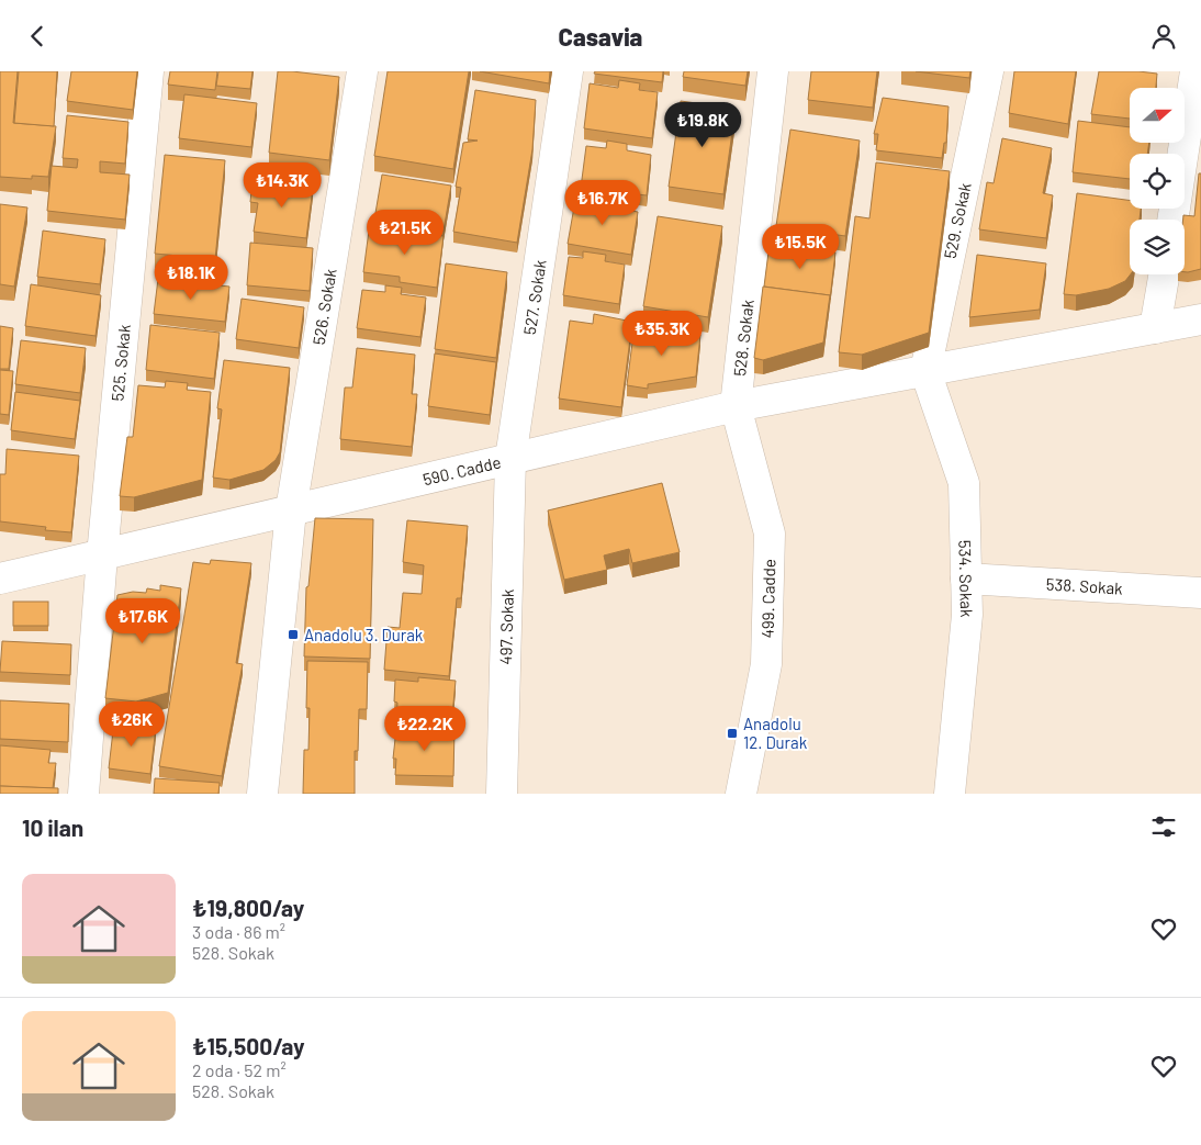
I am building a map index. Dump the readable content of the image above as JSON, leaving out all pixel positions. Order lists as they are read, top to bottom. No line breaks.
{"streets":{"street":["529. Sokak","527. Sokak","526. Sokak","528. Sokak","525. Sokak","590. Cadde","534. Sokak","538. Sokak","499. Cadde","497. Sokak"]},"crossings":[["529. Sokak","590. Cadde"],["529. Sokak","534. Sokak"],["527. Sokak","590. Cadde"],["527. Sokak","497. Sokak"],["526. Sokak","590. Cadde"],["528. Sokak","590. Cadde"],["528. Sokak","499. Cadde"],["525. Sokak","590. Cadde"],["590. Cadde","534. Sokak"],["590. Cadde","499. Cadde"],["590. Cadde","497. Sokak"],["534. Sokak","538. Sokak"]],"places":{"transit":["Anadolu 3. Durak","Anadolu 12. Durak"]},"north":"right","page":{"header":"Casavia","price":["₺19.8K","₺14.3K","₺16.7K","₺21.5K","₺15.5K","₺18.1K","₺35.3K","₺17.6K","₺26K","₺22.2K"],"heading":"10 ilan","list":[{"name":"₺19,800/ay","note":"3 oda · 86 m² · 528. Sokak"},{"name":"₺15,500/ay","note":"2 oda · 52 m² · 528. Sokak"}]}}
